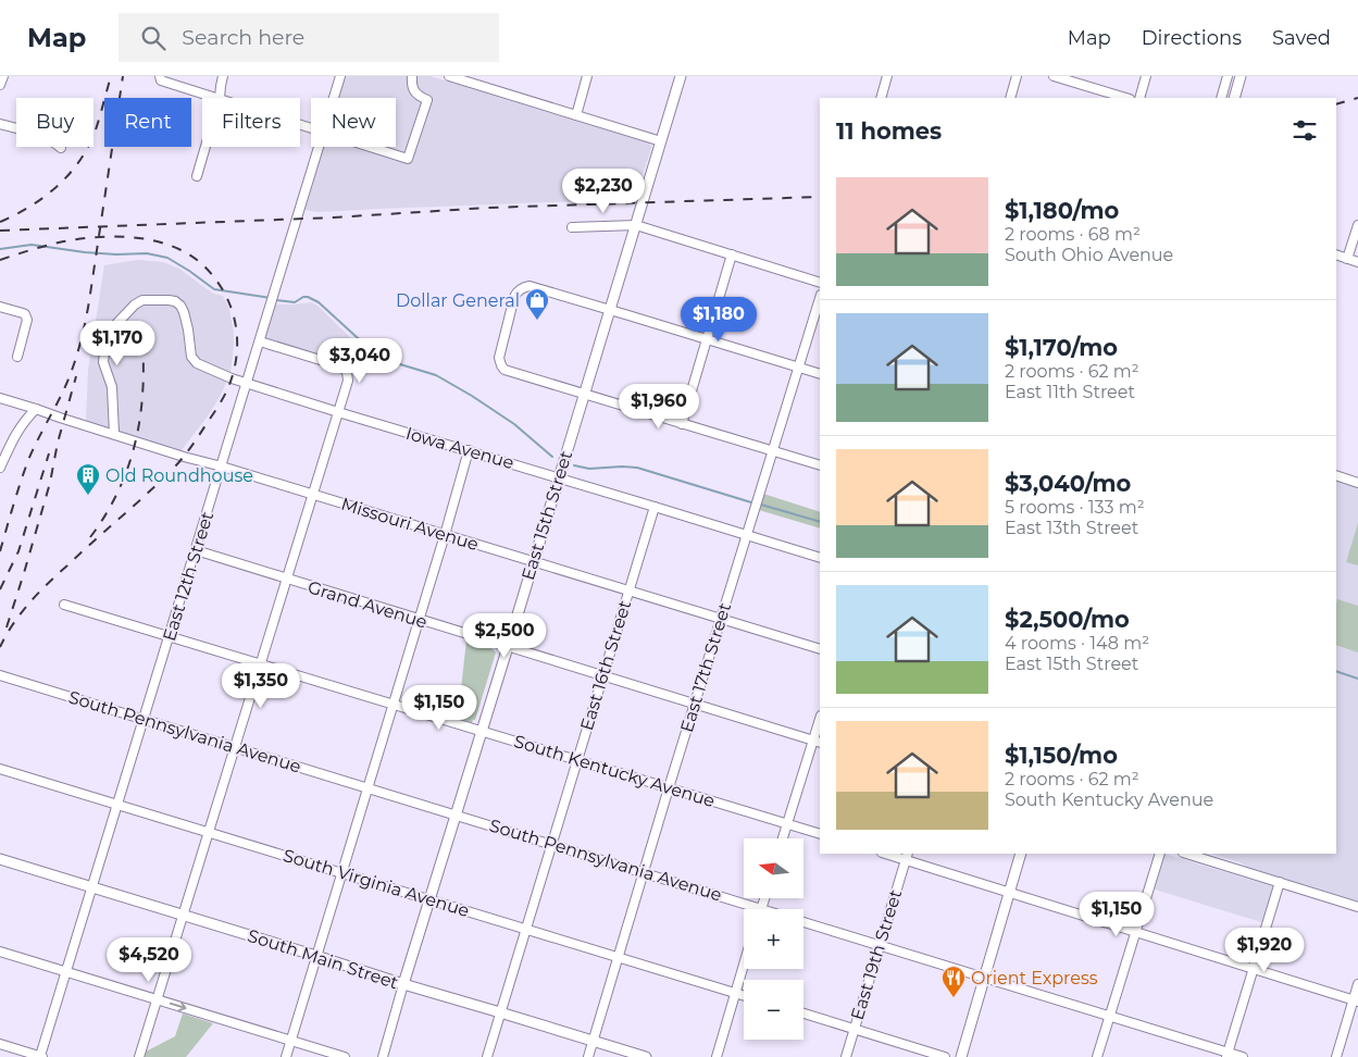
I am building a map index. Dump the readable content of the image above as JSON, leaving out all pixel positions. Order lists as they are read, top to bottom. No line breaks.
{"streets":{"main road":["East 15th Street","South Main Street"],"street":["Iowa Avenue","Missouri Avenue","East 12th Street","Grand Avenue","East 16th Street","East 17th Street","South Pennsylvania Avenue","South Kentucky Avenue","South Virginia Avenue","East 19th Street"]},"crossings":[["Iowa Avenue","East 15th Street"],["Iowa Avenue","Missouri Avenue"],["Iowa Avenue","East 12th Street"],["Iowa Avenue","East 16th Street"],["Iowa Avenue","East 17th Street"],["East 15th Street","Missouri Avenue"],["East 15th Street","Grand Avenue"],["East 15th Street","South Pennsylvania Avenue"],["East 15th Street","South Kentucky Avenue"],["East 15th Street","South Virginia Avenue"],["East 15th Street","South Main Street"],["Missouri Avenue","East 12th Street"],["Missouri Avenue","East 16th Street"],["Missouri Avenue","East 17th Street"],["East 12th Street","Grand Avenue"],["East 12th Street","South Pennsylvania Avenue"],["East 12th Street","South Kentucky Avenue"],["East 12th Street","South Virginia Avenue"],["East 12th Street","South Main Street"],["Grand Avenue","East 16th Street"],["Grand Avenue","East 17th Street"],["East 16th Street","South Pennsylvania Avenue"],["East 16th Street","South Kentucky Avenue"],["East 16th Street","South Virginia Avenue"],["East 16th Street","South Main Street"],["East 17th Street","South Pennsylvania Avenue"],["East 17th Street","South Kentucky Avenue"],["East 17th Street","South Virginia Avenue"],["East 17th Street","South Main Street"],["South Pennsylvania Avenue","East 19th Street"]],"places":{"shop":["Dollar General"],"building":["Old Roundhouse"],"restaurant":["Orient Express"]},"north":"left","page":{"header":"Map","search":"Search here","nav":["Map","Directions","Saved"],"chip":["Buy","Rent","Filters","New"],"heading":"11 homes","list":[{"name":"$1,180/mo","note":"2 rooms · 68 m² · South Ohio Avenue"},{"name":"$1,170/mo","note":"2 rooms · 62 m² · East 11th Street"},{"name":"$3,040/mo","note":"5 rooms · 133 m² · East 13th Street"},{"name":"$2,500/mo","note":"4 rooms · 148 m² · East 15th Street"},{"name":"$1,150/mo","note":"2 rooms · 62 m² · South Kentucky Avenue"}],"price":["$2,230","$1,180","$1,170","$3,040","$1,960","$2,500","$1,350","$1,150","$1,150","$1,920","$4,520"],"map_buttons":["+","−"]}}
